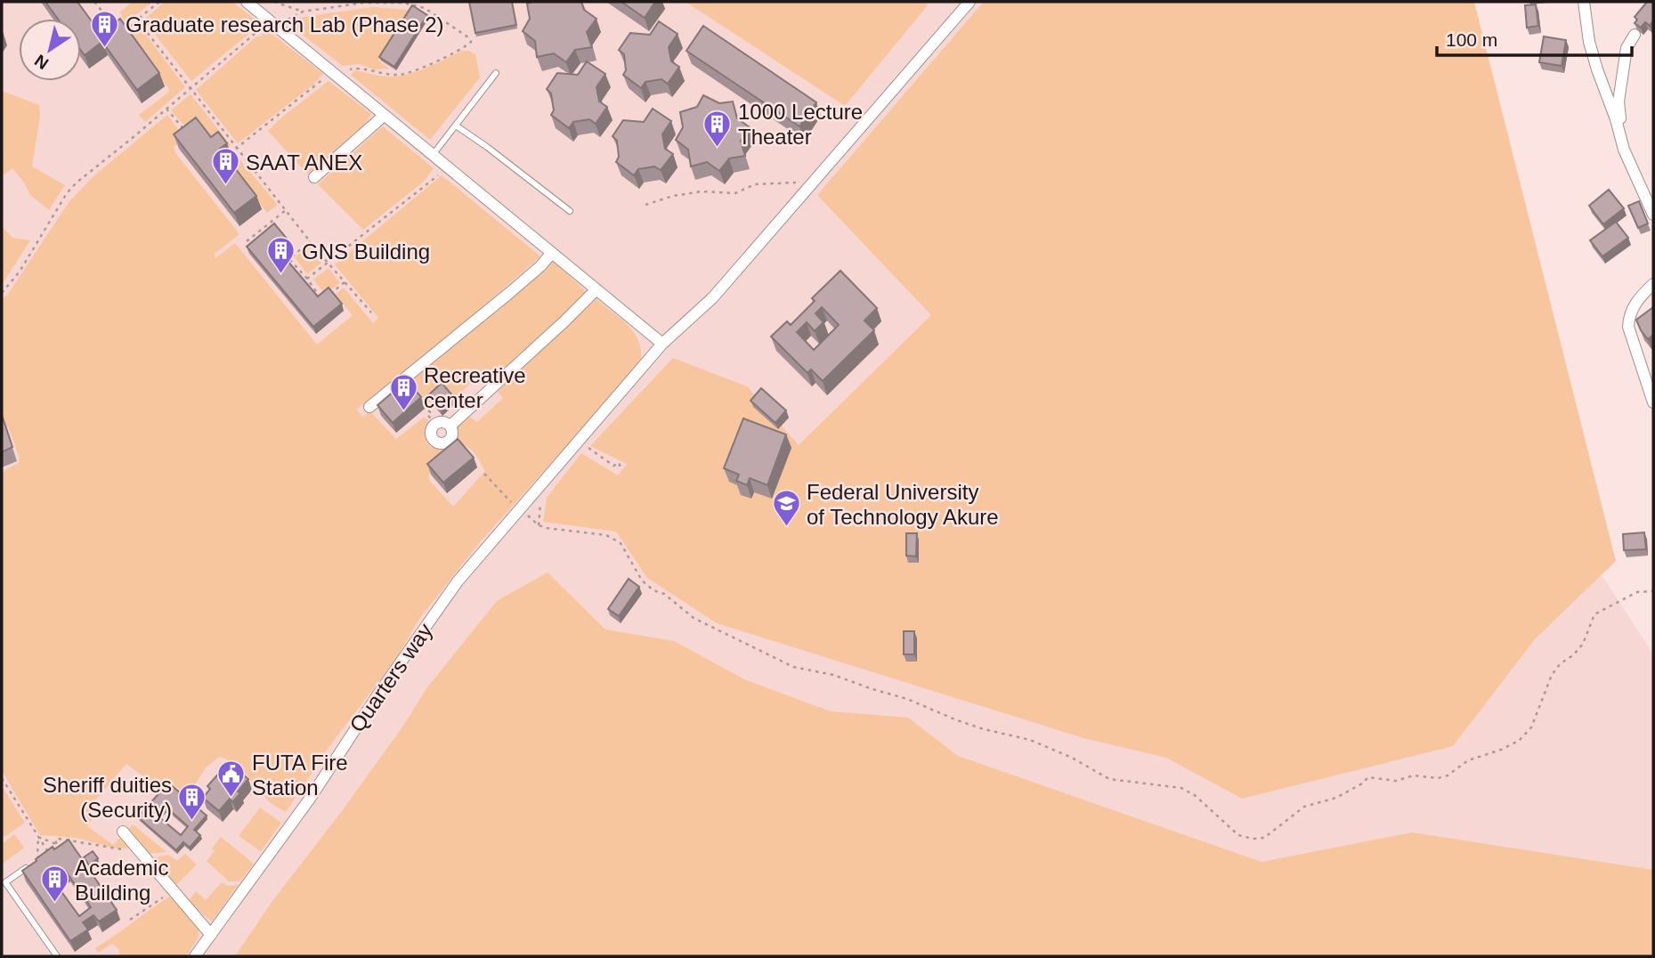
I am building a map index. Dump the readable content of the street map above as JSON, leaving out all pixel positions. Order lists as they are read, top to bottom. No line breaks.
{"streets":{"street":["Quarters way"]},"places":{"building":["Graduate research Lab (Phase 2)","1000 Lecture Theater","SAAT ANEX","GNS Building","Recreative center","Sheriff duities (Security)","Academic Building"],"school or university":["Federal University of Technology Akure"],"public building":["FUTA Fire Station"]},"scale_bar":"100 m","north":"bottom left"}
